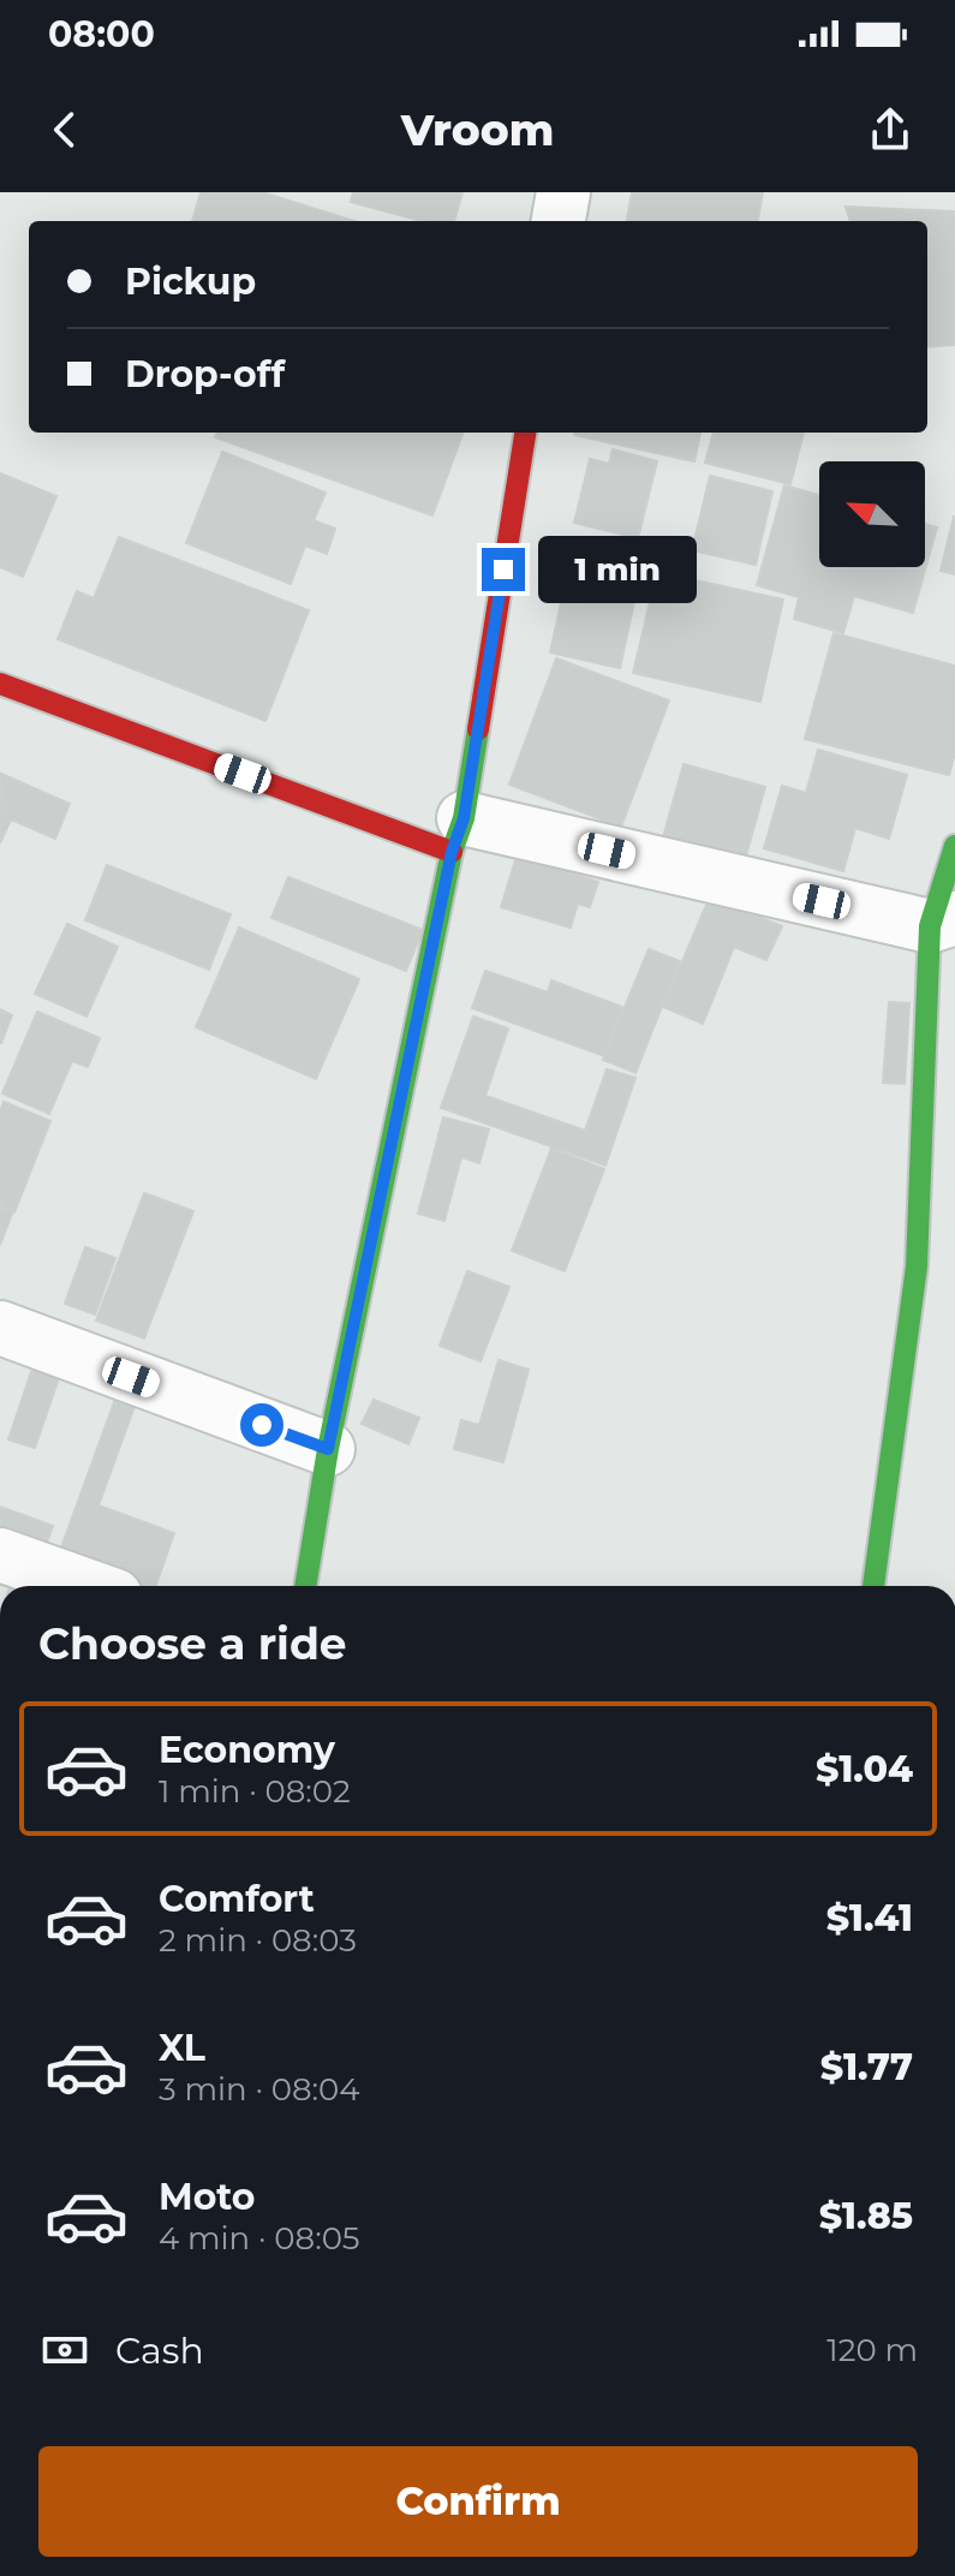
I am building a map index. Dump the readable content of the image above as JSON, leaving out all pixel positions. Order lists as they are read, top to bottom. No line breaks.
{"north":"top left","page":{"status":"08:00","header":"Vroom","banner":["Pickup","Drop-off"],"bubble":"1 min","heading":"Choose a ride","list":[{"name":"Economy","note":"1 min · 08:02","value":"$1.04"},{"name":"Comfort","note":"2 min · 08:03","value":"$1.41"},{"name":"XL","note":"3 min · 08:04","value":"$1.77"},{"name":"Moto","note":"4 min · 08:05","value":"$1.85"}],"pay":["Cash","120 m"],"buttons":"Confirm"}}
